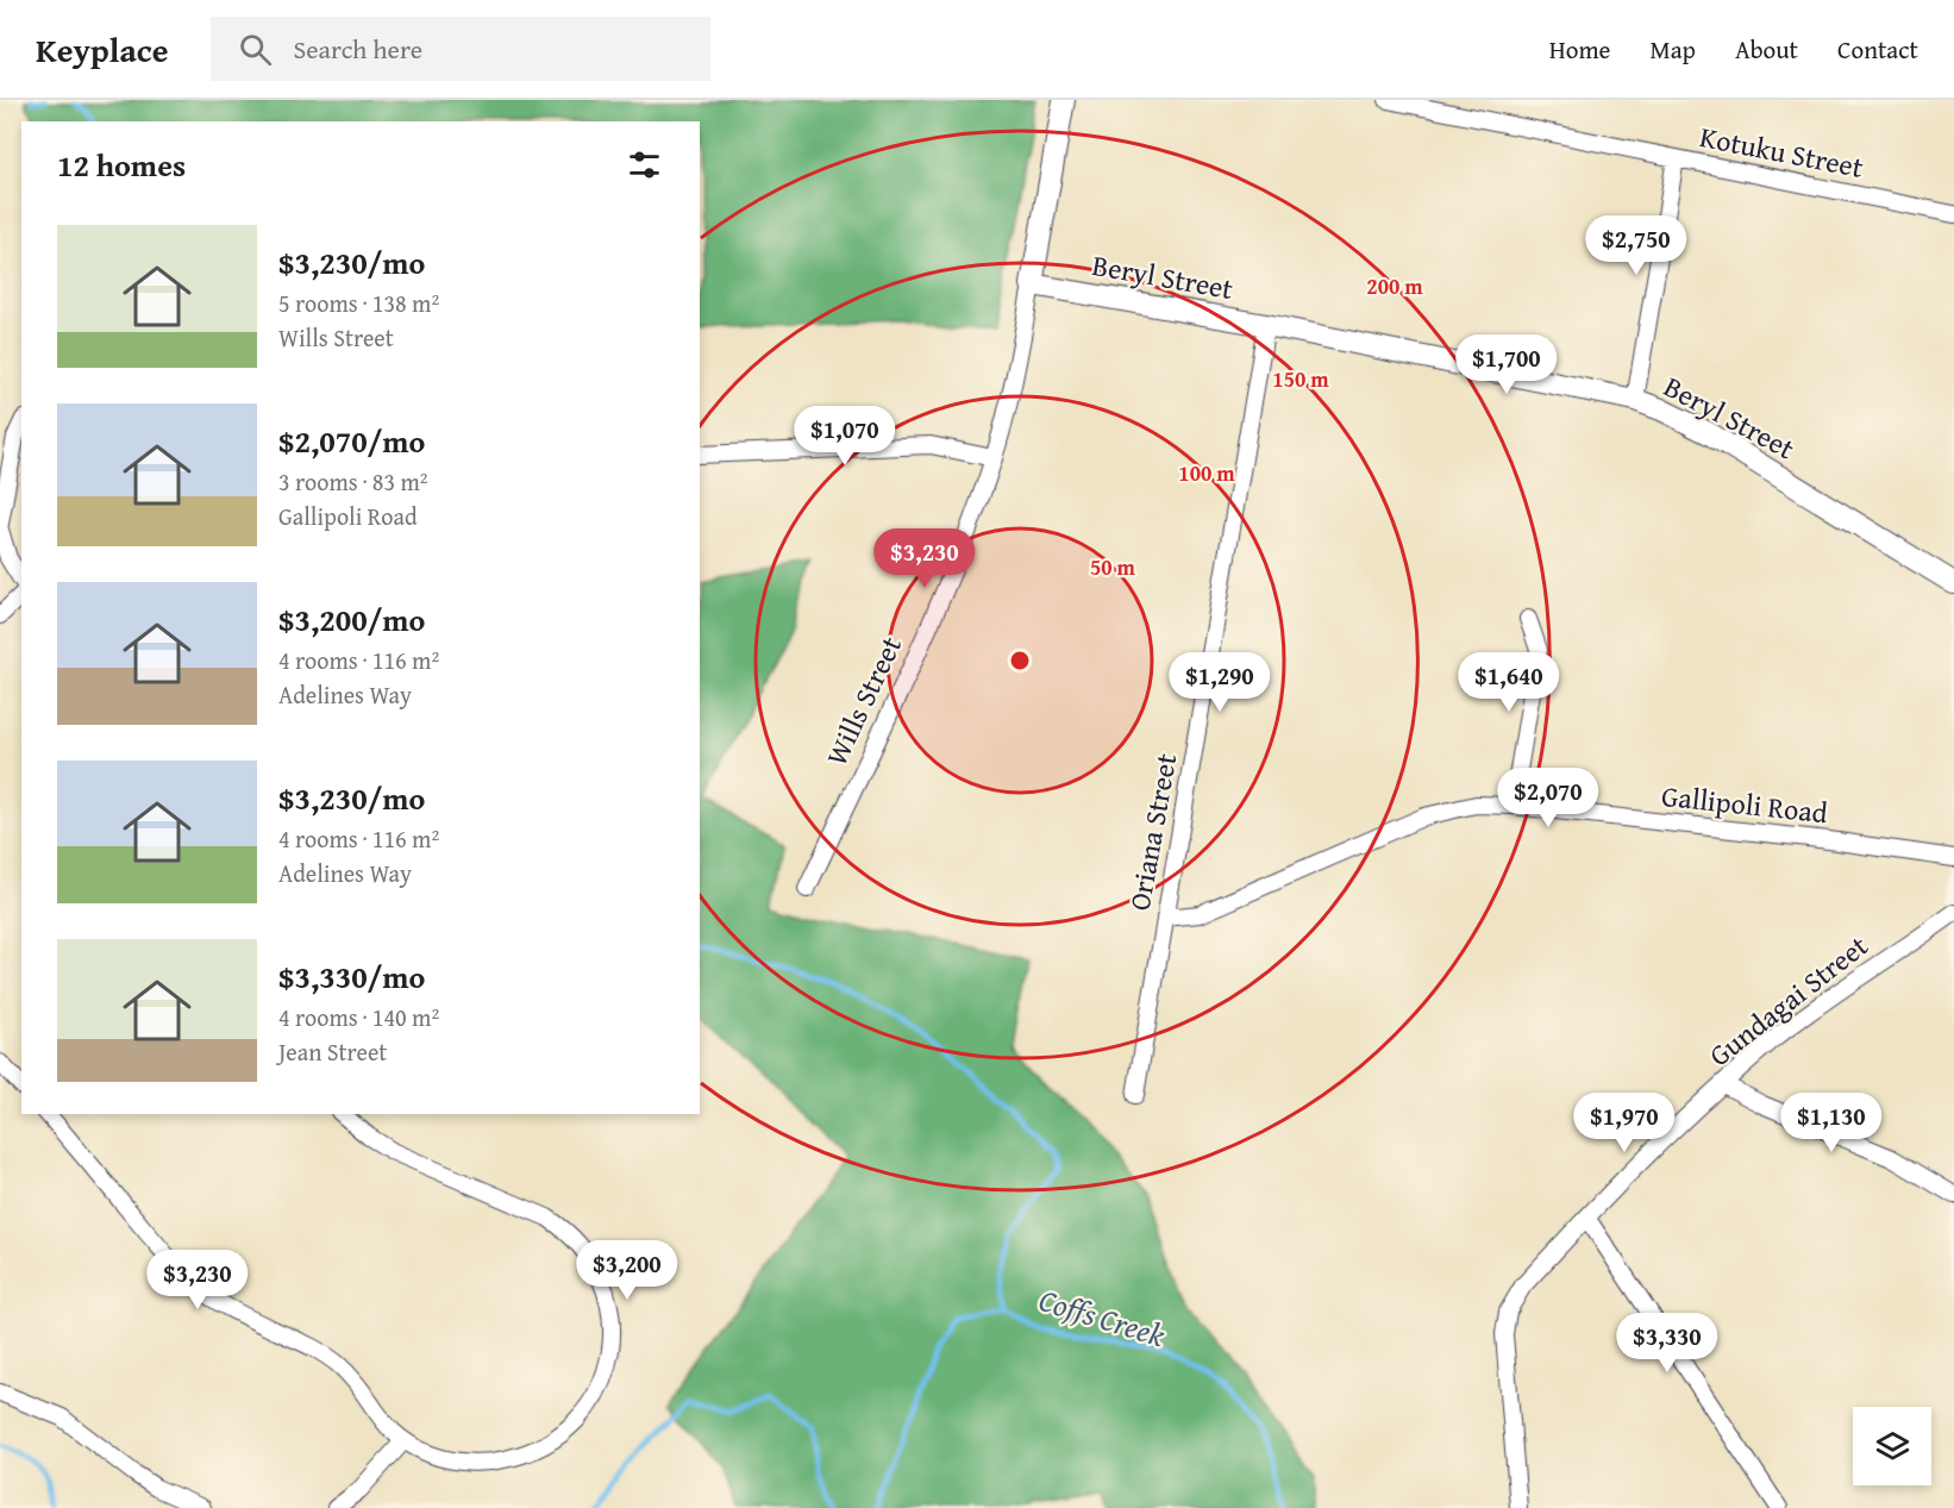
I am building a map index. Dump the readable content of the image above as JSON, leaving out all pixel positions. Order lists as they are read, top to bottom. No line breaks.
{"streets":{"main road":["Beryl Street"],"street":["Kotuku Street","Wills Street","Gallipoli Road","Oriana Street","Gundagai Street"]},"crossings":[["Beryl Street","Wills Street"],["Beryl Street","Oriana Street"],["Gallipoli Road","Oriana Street"]],"water":["Coffs Creek"],"page":{"header":"Keyplace","search":"Search here","nav":["Home","Map","About","Contact"],"heading":"12 homes","list":[{"name":"$3,230/mo","note":"5 rooms · 138 m² · Wills Street"},{"name":"$2,070/mo","note":"3 rooms · 83 m² · Gallipoli Road"},{"name":"$3,200/mo","note":"4 rooms · 116 m² · Adelines Way"},{"name":"$3,230/mo","note":"4 rooms · 116 m² · Adelines Way"},{"name":"$3,330/mo","note":"4 rooms · 140 m² · Jean Street"}],"price":["$2,750","$1,700","$1,070","$3,230","$1,290","$1,640","$2,070","$1,970","$1,130","$3,200","$3,230","$3,330"]},"rings":["200 m","150 m","100 m","50 m"]}
